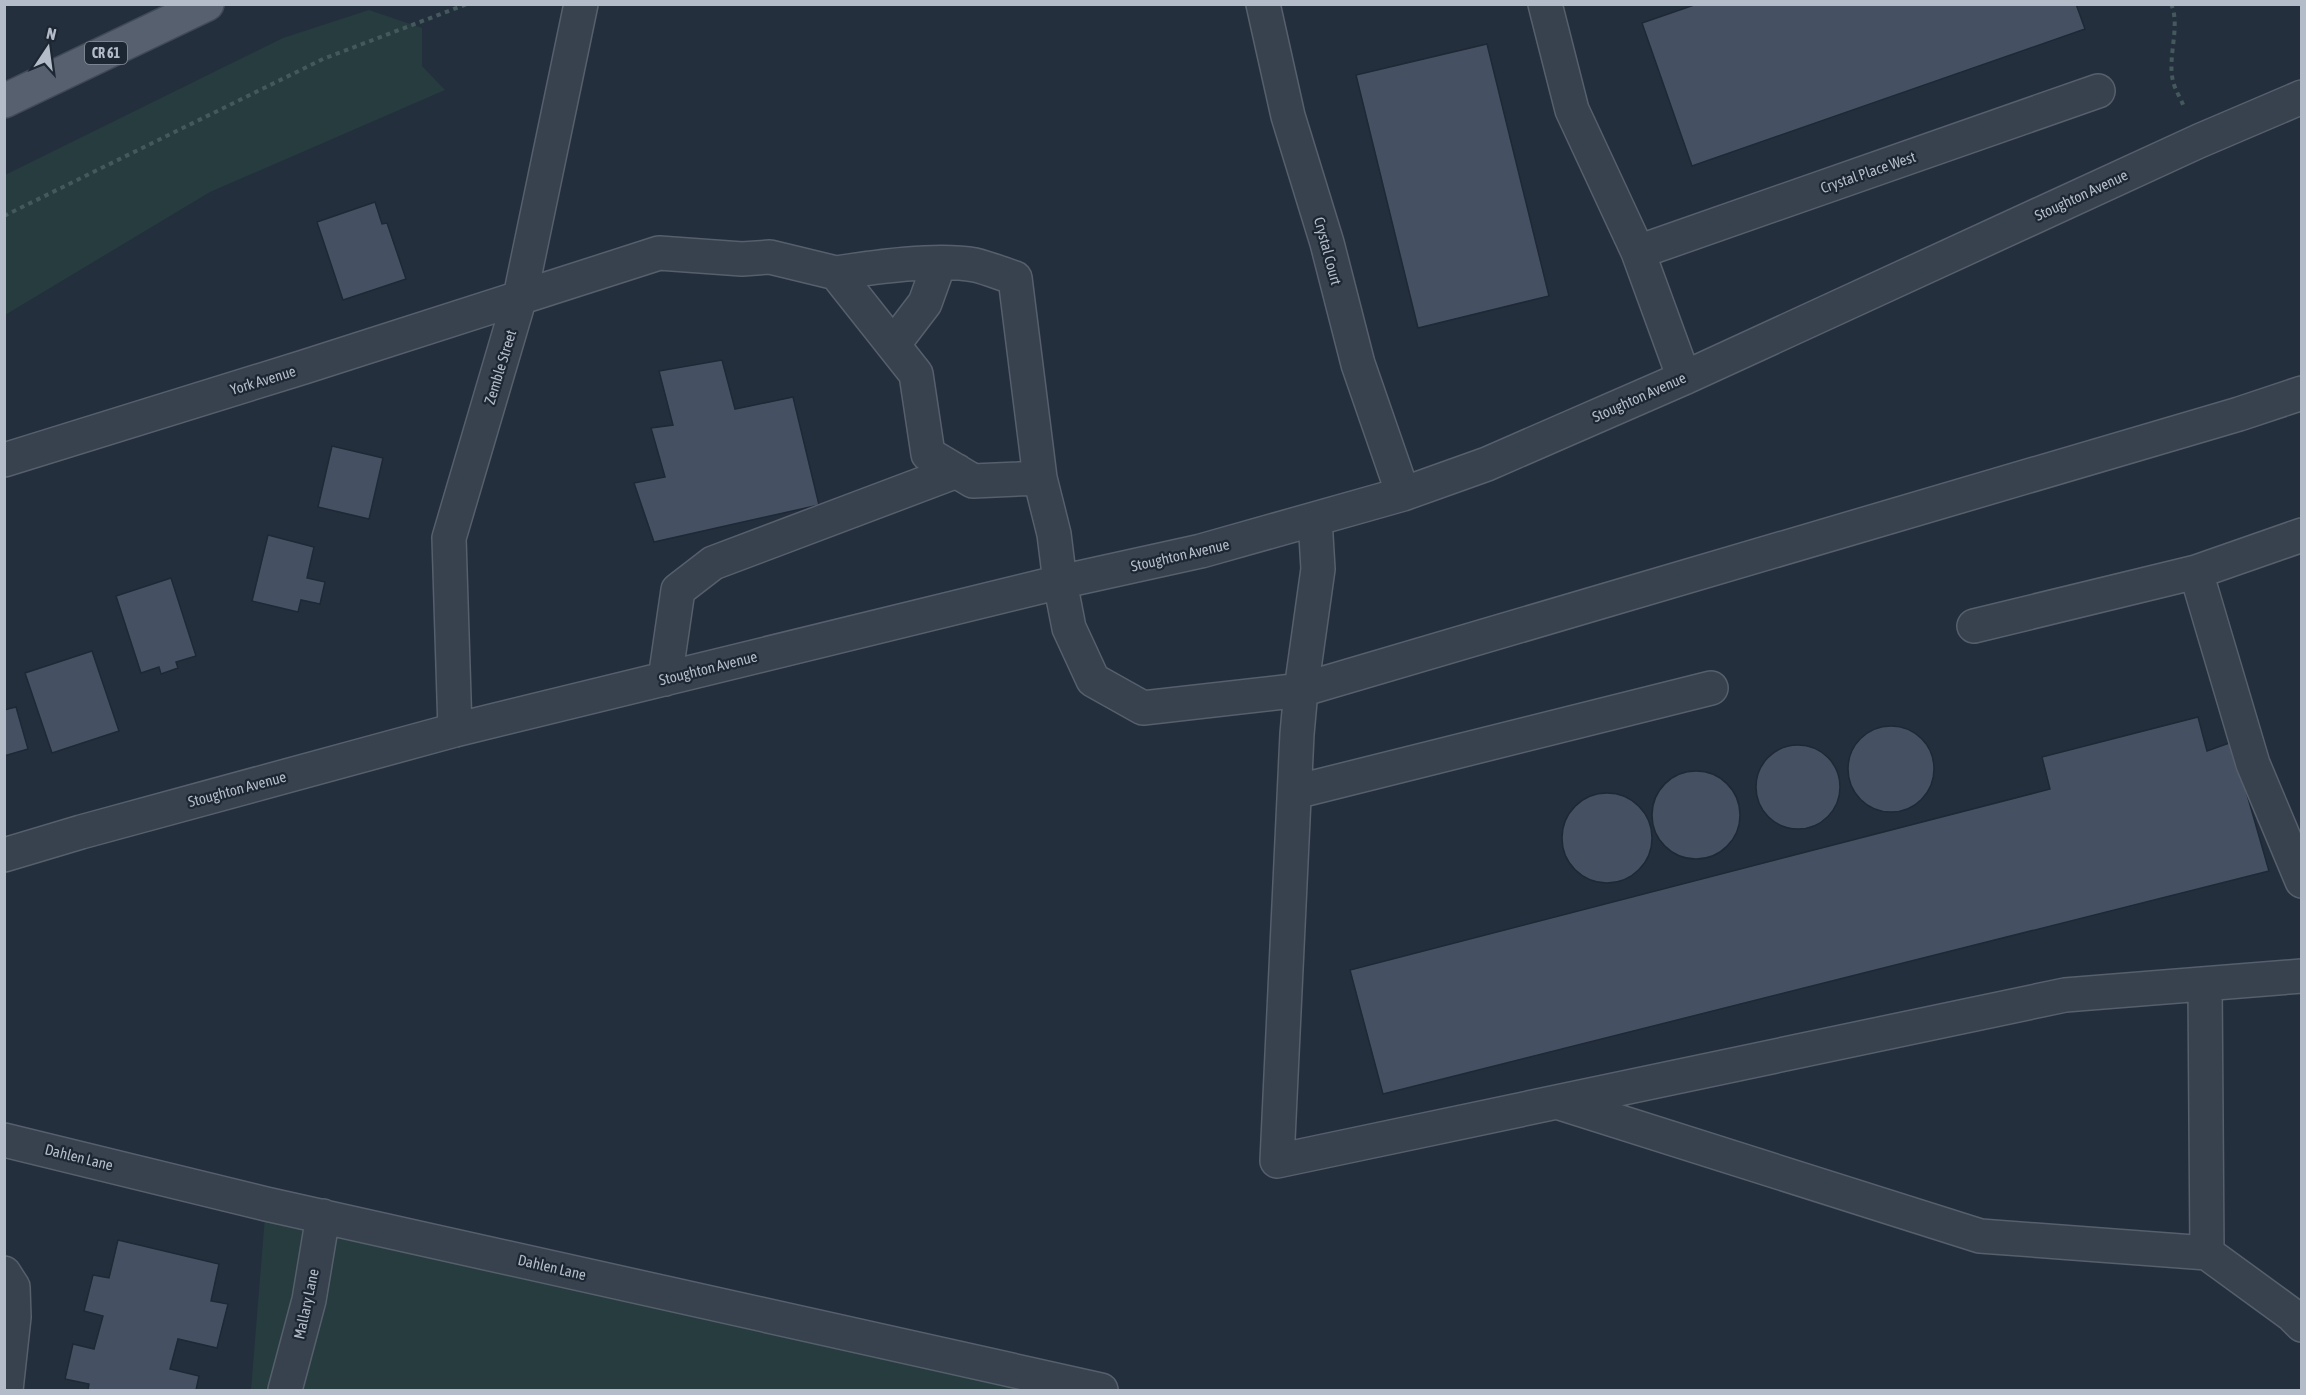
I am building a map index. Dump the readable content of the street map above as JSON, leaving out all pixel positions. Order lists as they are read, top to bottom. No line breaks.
{"streets":{"main road":["CR 61"],"street":["Crystal Place West","Stoughton Avenue","Crystal Court","Zemble Street","York Avenue","Dahlen Lane","Mallary Lane"]},"crossings":[["Stoughton Avenue","Crystal Court"],["Stoughton Avenue","Zemble Street"],["Zemble Street","York Avenue"],["Dahlen Lane","Mallary Lane"]],"north":"top"}
